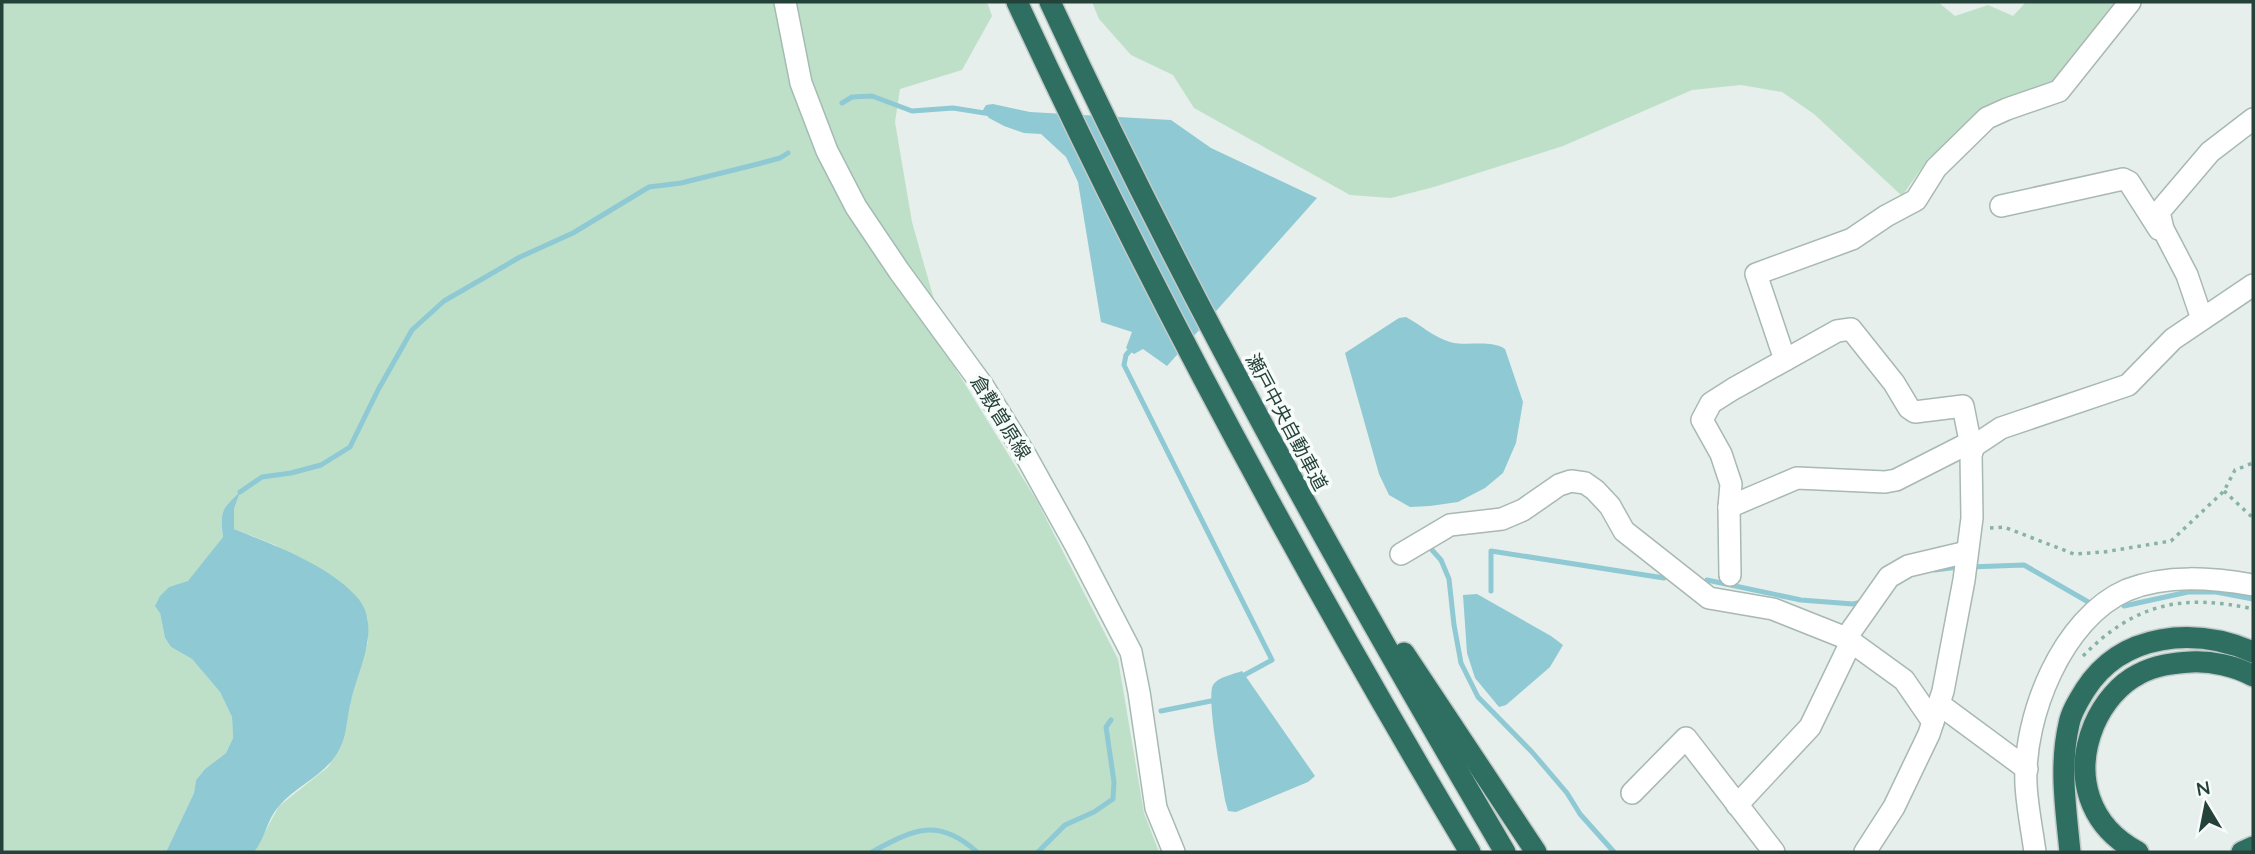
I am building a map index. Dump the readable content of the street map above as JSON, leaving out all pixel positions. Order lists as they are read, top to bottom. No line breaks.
{"streets":{"highway":["瀬戸中央自動車道"],"street":["倉敷曽原線"]},"north":"top"}
